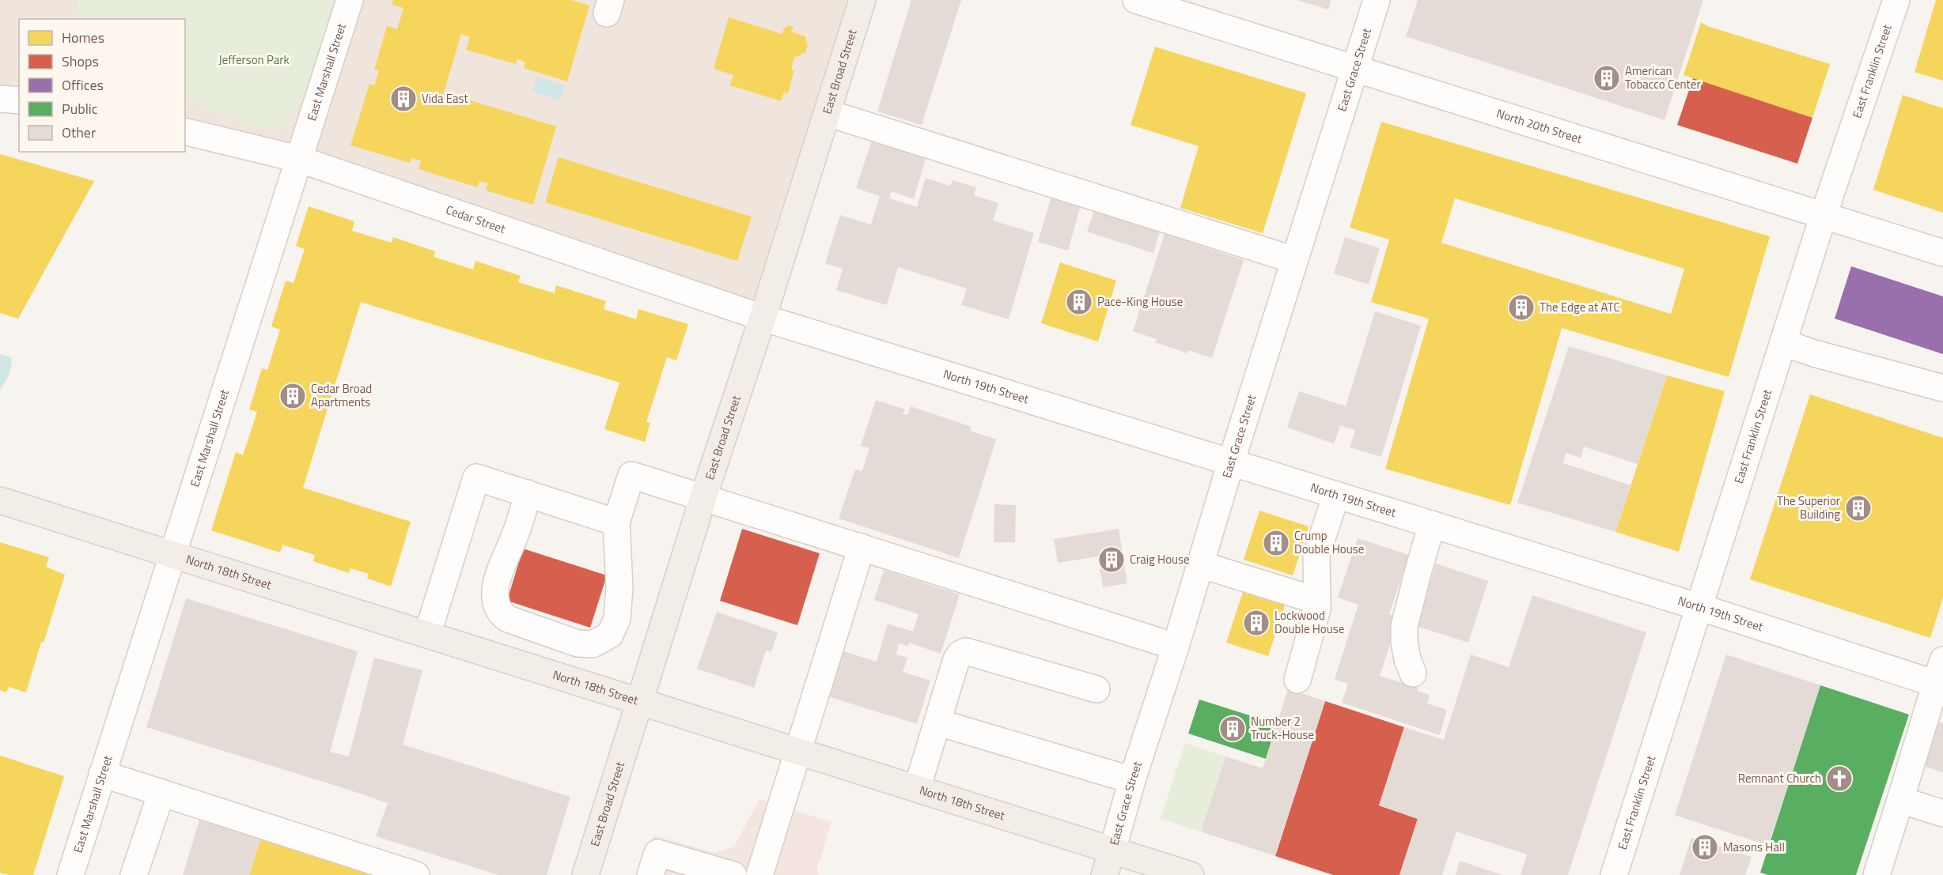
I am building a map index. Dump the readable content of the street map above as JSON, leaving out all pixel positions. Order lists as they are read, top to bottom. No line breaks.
{"streets":{"main road":["East Grace Street","East Broad Street","North 18th Street"],"street":["East Marshall Street","East Franklin Street","North 20th Street","Cedar Street","North 19th Street"]},"crossings":[["East Grace Street","North 20th Street"],["East Grace Street","North 19th Street"],["East Grace Street","North 18th Street"],["East Marshall Street","Cedar Street"],["East Marshall Street","North 18th Street"],["East Broad Street","Cedar Street"],["East Broad Street","North 19th Street"],["East Broad Street","North 18th Street"],["East Franklin Street","North 20th Street"],["East Franklin Street","North 19th Street"],["Cedar Street","North 19th Street"]],"parks":["Jefferson Park"],"places":{"building":["American Tobacco Center","Vida East","Pace-King House","The Edge at ATC","Cedar Broad Apartments","The Superior Building","Crump Double House","Craig House","Lockwood Double House","Number 2 Truck-House","Masons Hall"],"church":["Remnant Church"]},"legend":["Homes","Shops","Offices","Public","Other"]}
